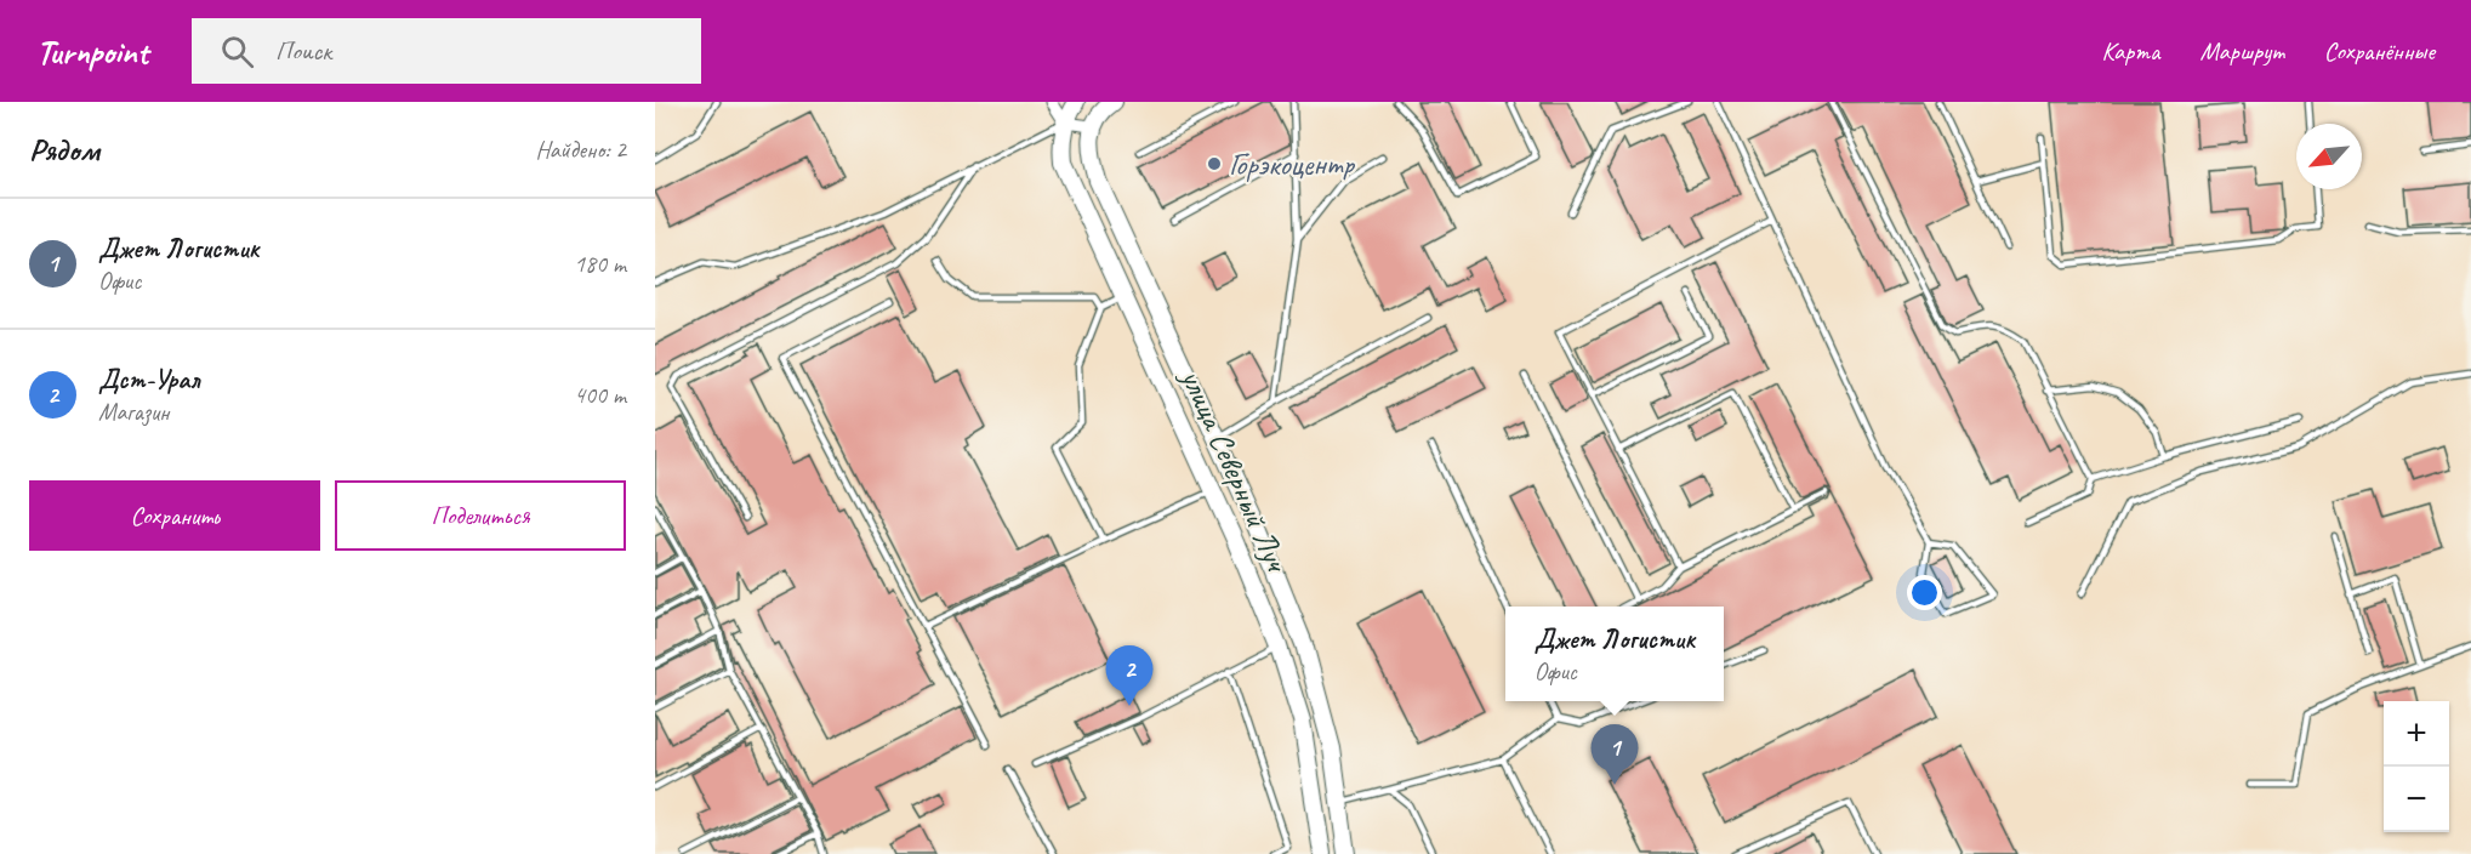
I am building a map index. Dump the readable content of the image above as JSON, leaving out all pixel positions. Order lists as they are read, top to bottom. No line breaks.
{"streets":{"main road":["улица Северный Луч"]},"places":["Горэкоцентр"],"north":"bottom left","page":{"header":"Turnpoint","search":"Поиск","nav":["Карта","Маршрут","Сохранённые"],"heading":["Рядом","Найдено: 2"],"list":[{"mark":"1","name":"Джет Логистик","note":"Офис","value":"180 m"},{"mark":"2","name":"Дст-Урал","note":"Магазин","value":"400 m"}],"buttons":["Сохранить","Поделиться"],"popup":["Джет Логистик","Офис"],"pins":["2","1"],"map_buttons":["+","−"]}}
